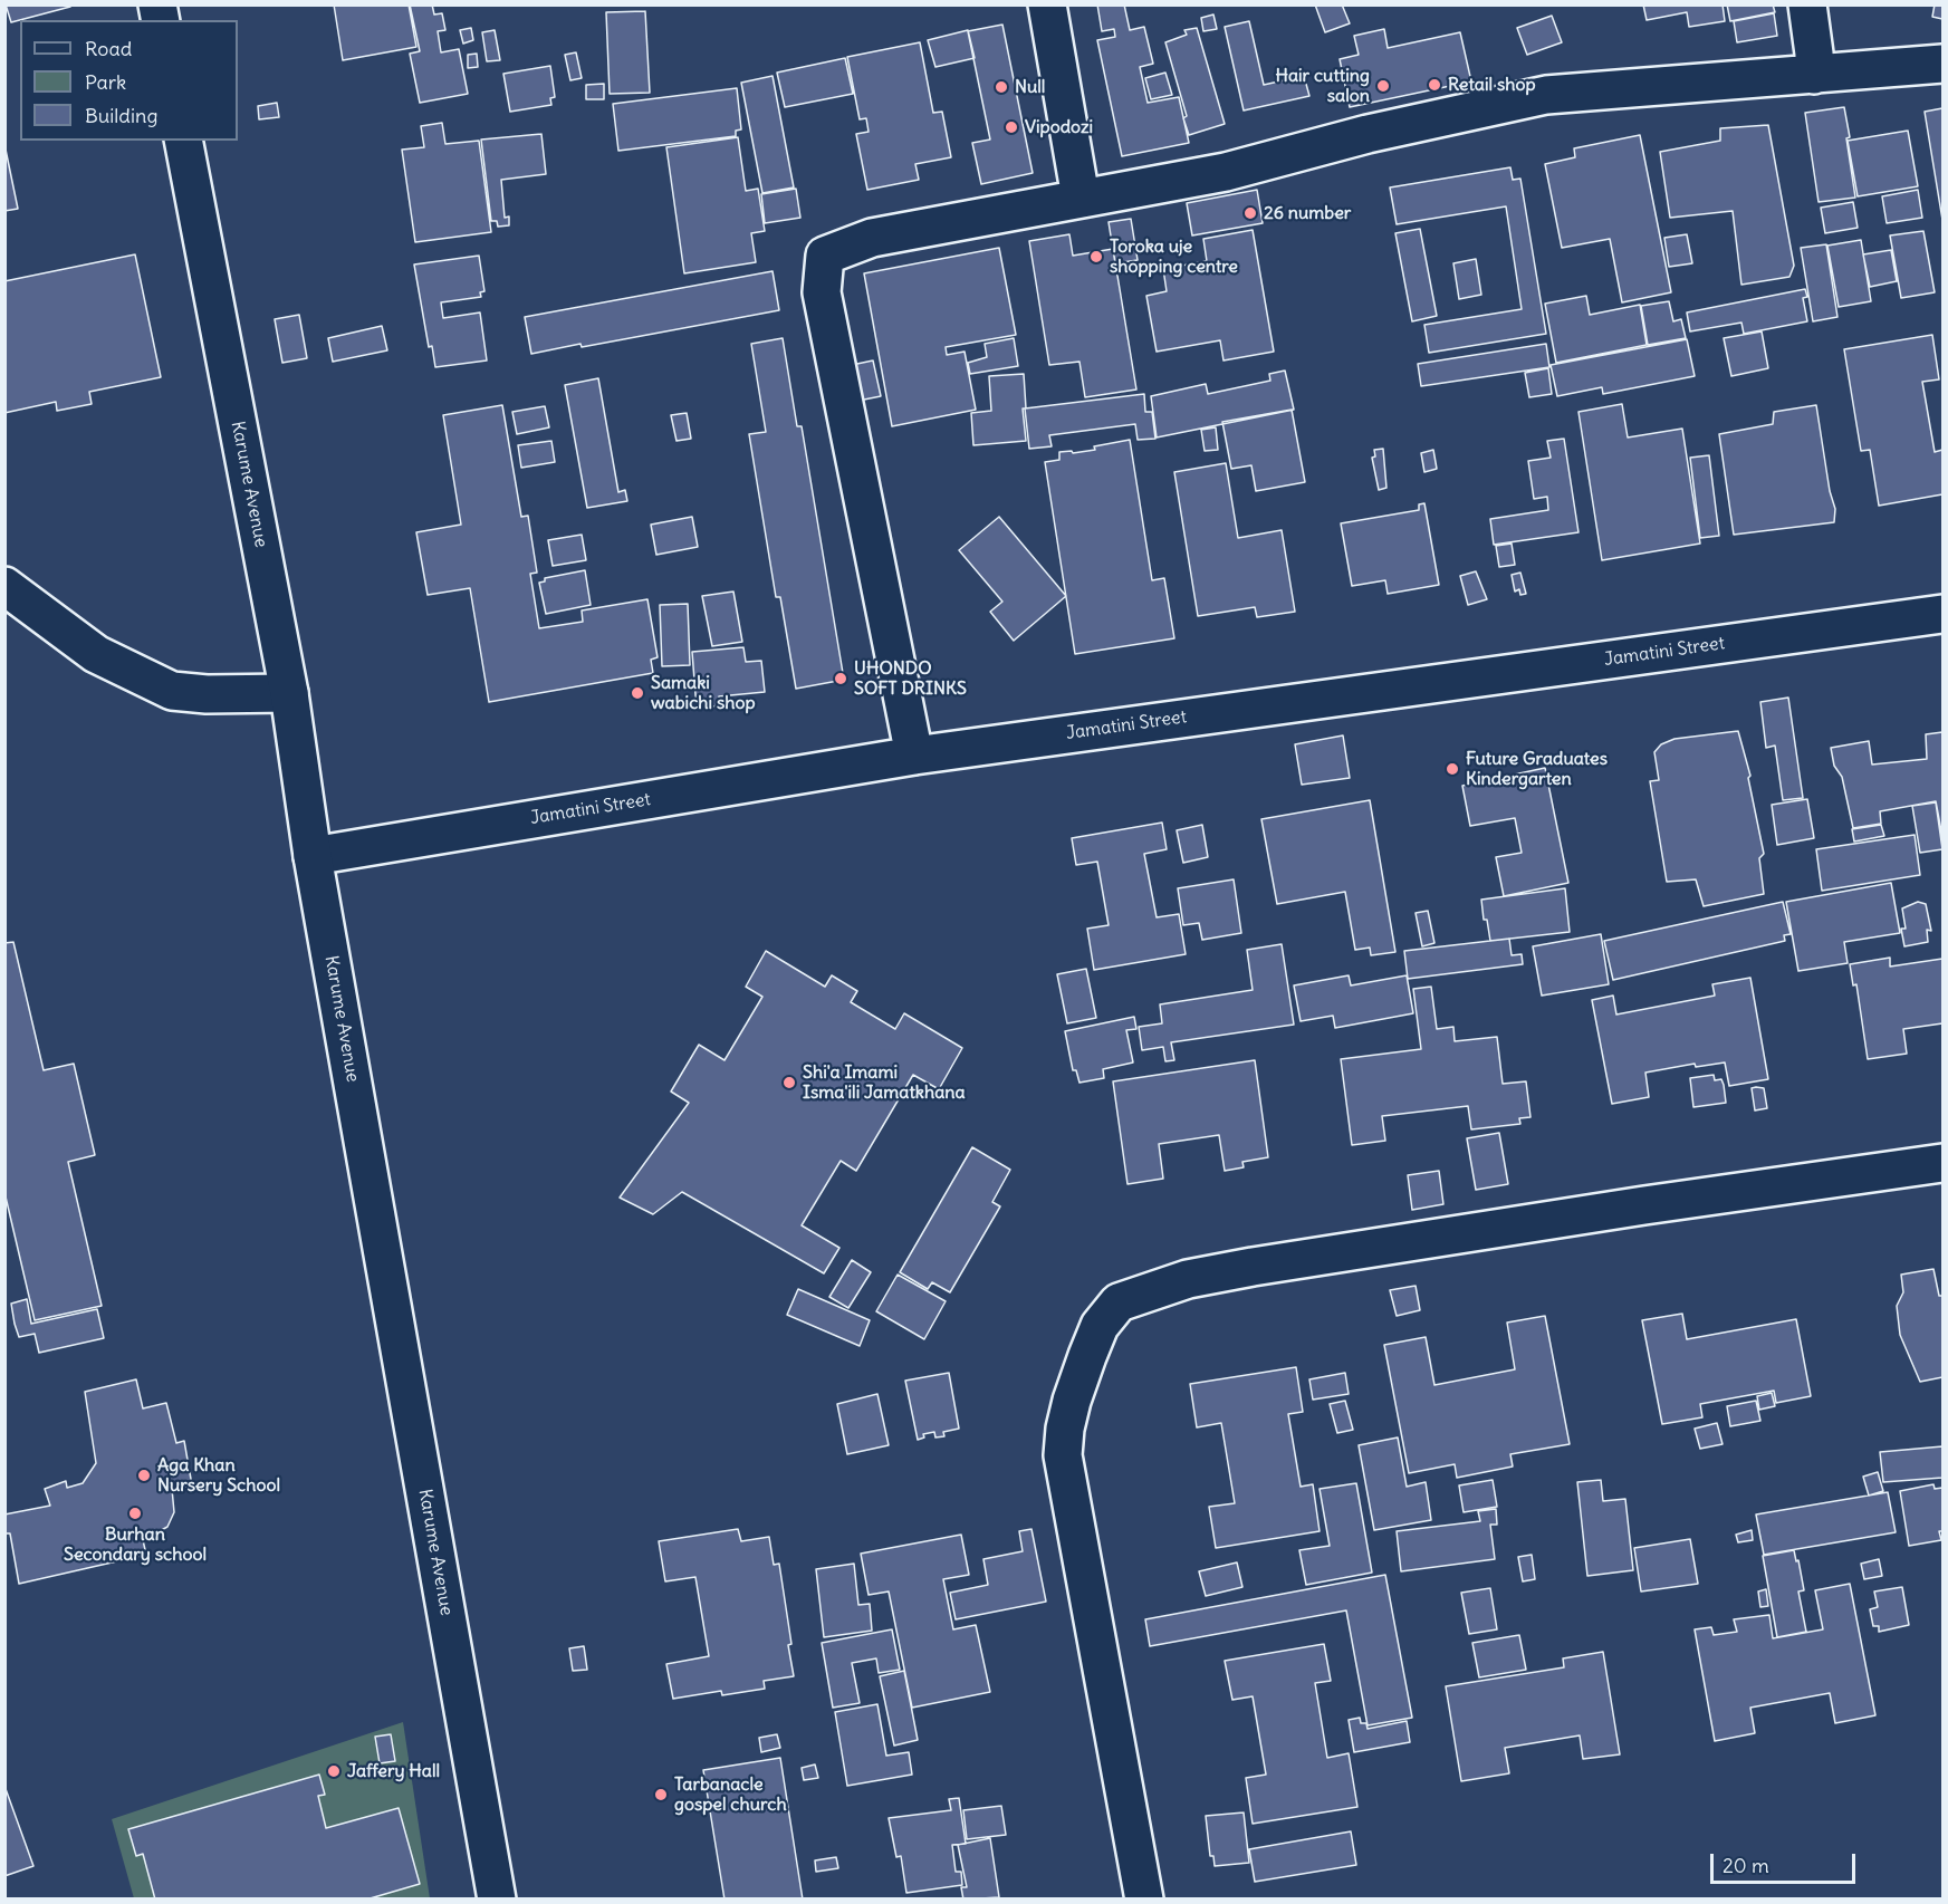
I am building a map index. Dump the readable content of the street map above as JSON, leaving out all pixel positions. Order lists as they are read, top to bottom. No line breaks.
{"streets":{"street":["Karume Avenue","Jamatini Street"]},"crossings":[["Karume Avenue","Jamatini Street"]],"places":["Retail shop","Hair cutting salon","Null","Vipodozi","26 number","Toroka uje shopping centre","UHONDO SOFT DRINKS","Samaki wabichi shop","Future Graduates Kindergarten","Shi'a Imami Isma'ili Jamatkhana","Aga Khan Nursery School","Burhan Secondary school","Jaffery Hall","Tarbanacle gospel church"],"legend":["Road","Park","Building"],"scale_bar":"20 m"}
